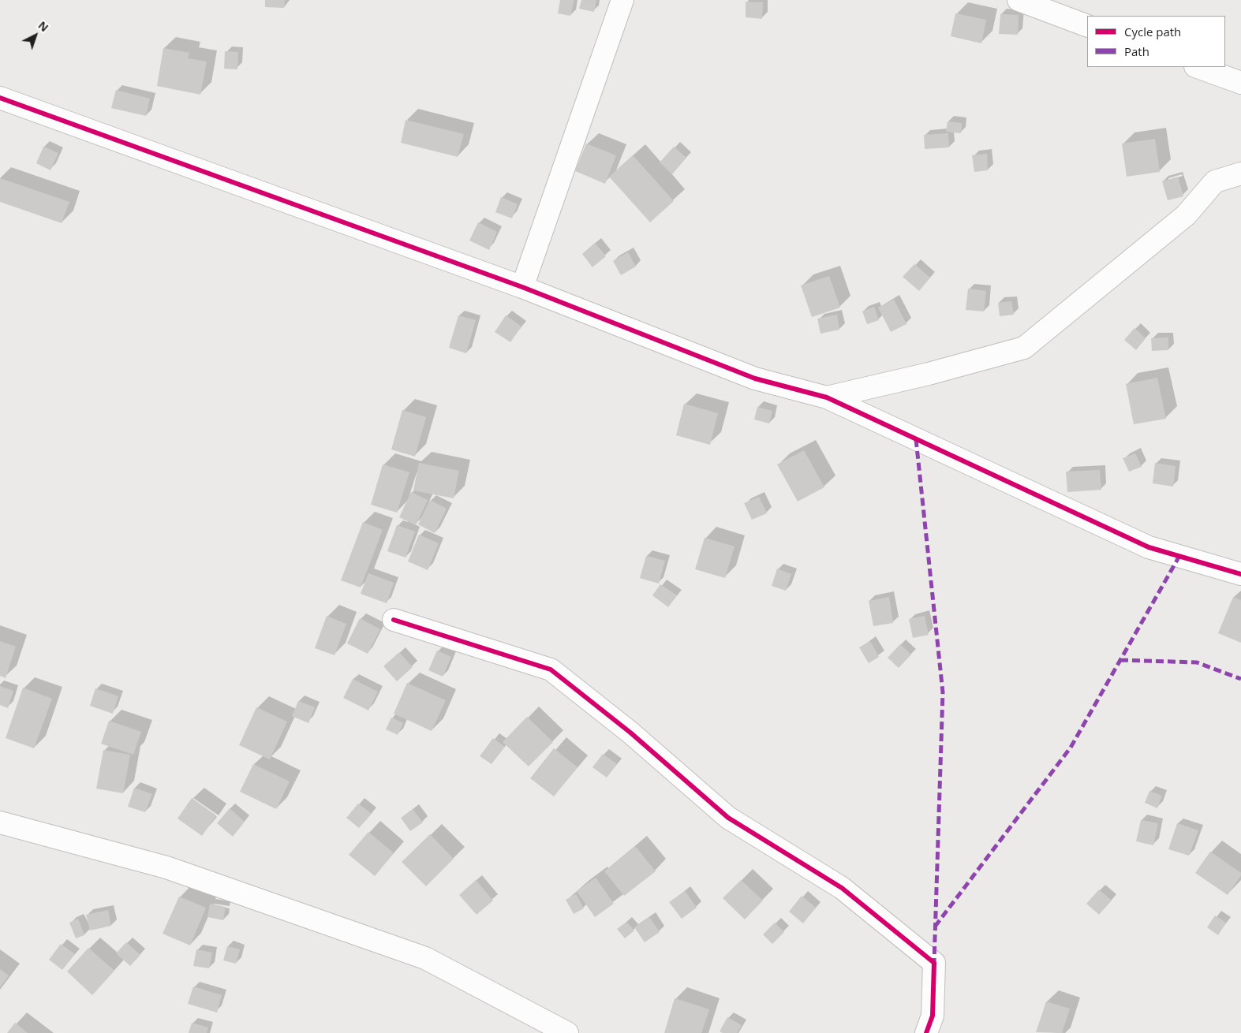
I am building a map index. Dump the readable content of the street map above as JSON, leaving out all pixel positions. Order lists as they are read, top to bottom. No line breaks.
{"legend":["Cycle path","Path"],"north":"top right"}
